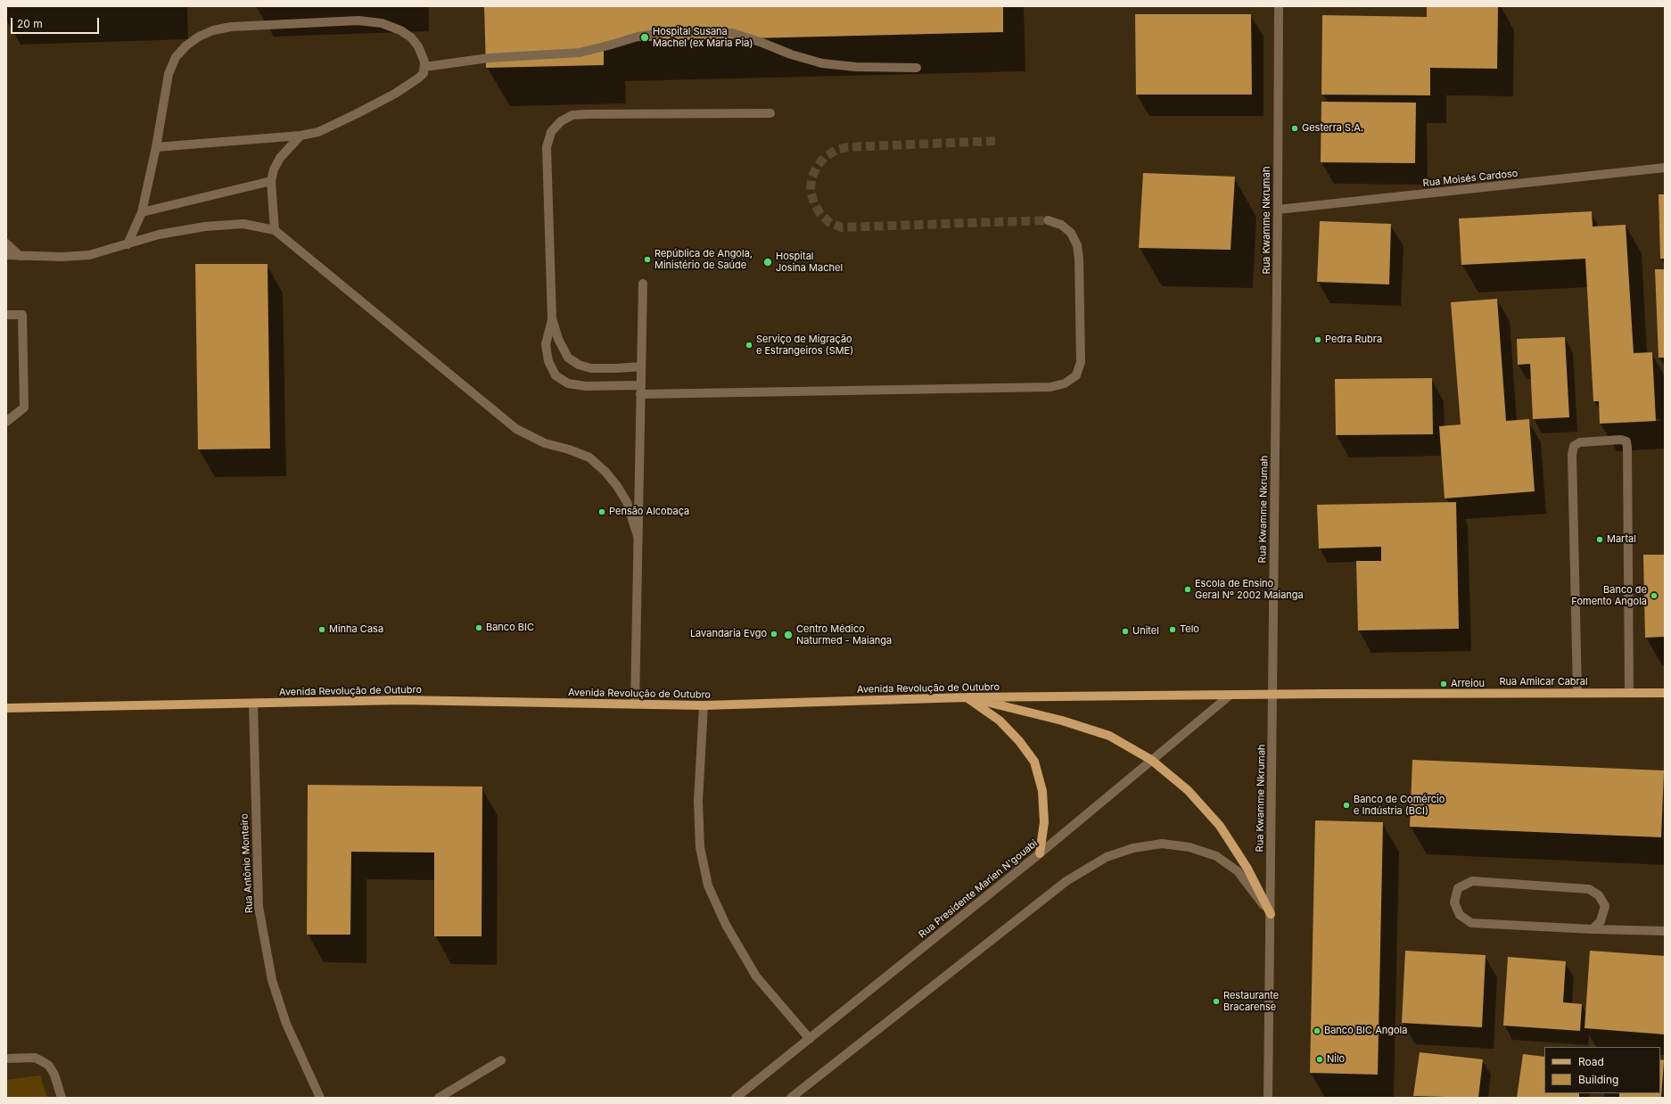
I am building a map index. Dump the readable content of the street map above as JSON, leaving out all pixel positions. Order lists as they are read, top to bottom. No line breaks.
{"streets":{"main road":["Rua Amilcar Cabral","Avenida Revolução de Outubro"],"street":["Rua Moisés Cardoso","Rua Kwamme Nkrumah","Rua Antônio Monteiro","Rua Presidente Marien N'gouabi"]},"crossings":[["Rua Moisés Cardoso","Rua Kwamme Nkrumah"],["Rua Kwamme Nkrumah","Rua Amilcar Cabral"],["Rua Kwamme Nkrumah","Avenida Revolução de Outubro"],["Rua Amilcar Cabral","Avenida Revolução de Outubro"],["Avenida Revolução de Outubro","Rua Antônio Monteiro"],["Avenida Revolução de Outubro","Rua Presidente Marien N'gouabi"]],"places":["Hospital Susana Machel (ex Maria Pia)","Gesterra S.A.","República de Angola, Ministério de Saúde","Hospital Josina Machel","Pedra Rubra","Serviço de Migração e Estrangeiros (SME)","Pensão Alcobaça","Martal","Escola de Ensino Geral Nº 2002 Maianga","Banco de Fomento Angola","Banco BIC","Minha Casa","Telo","Unitel","Lavandaria Evgo","Centro Médico Naturmed - Maianga","Arreiou","Banco de Comércio e Indústria (BCI)","Restaurante Bracarense","Banco BIC Angola","Nilo"],"legend":["Road","Building"],"scale_bar":"20 m"}
